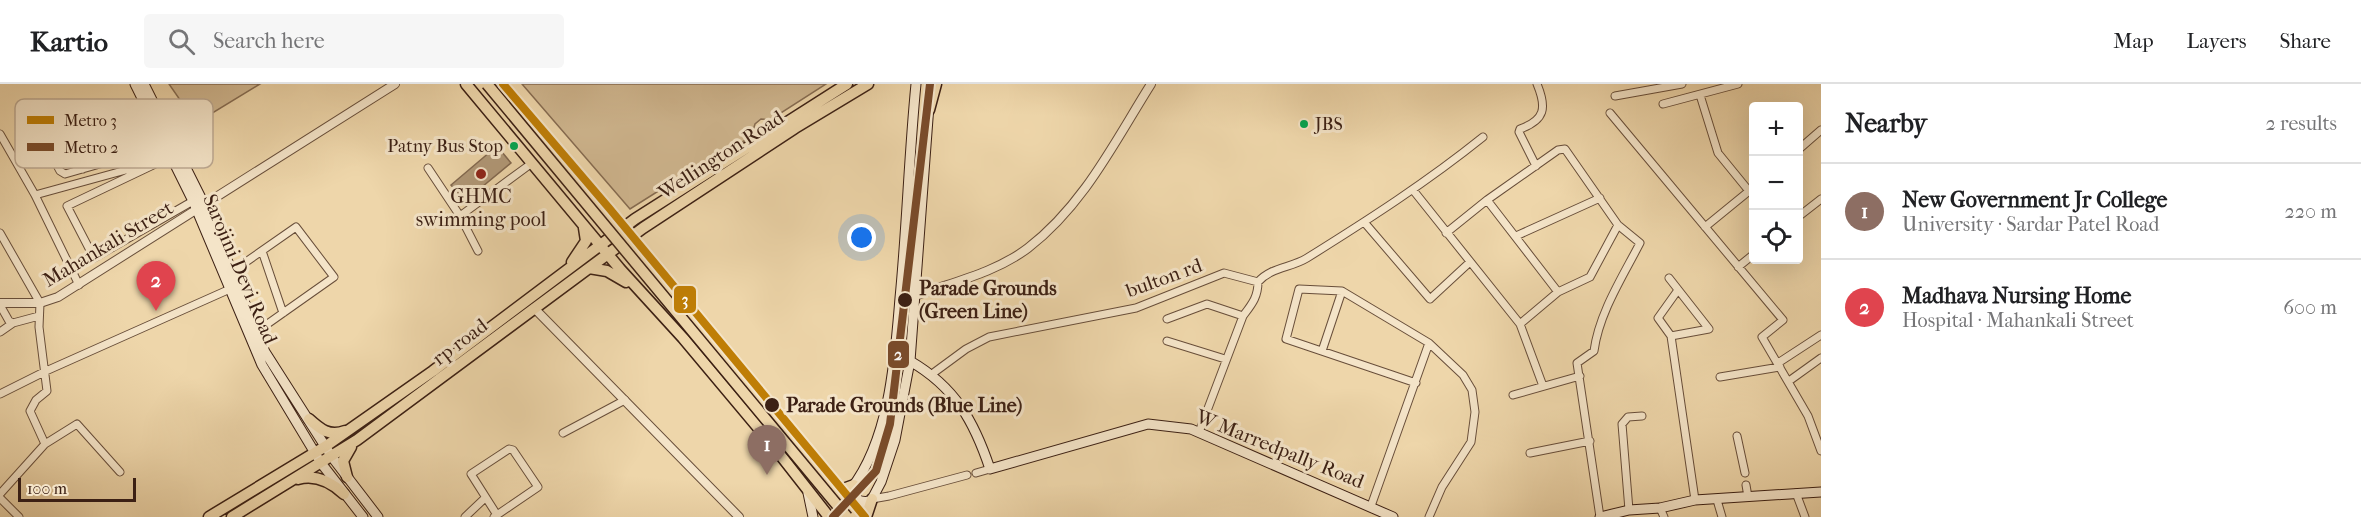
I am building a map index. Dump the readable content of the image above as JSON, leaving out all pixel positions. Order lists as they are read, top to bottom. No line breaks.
{"streets":{"main road":["Wellington Road","Sarojini Devi Road","rp road","W Marredpally Road"],"street":["Mahankali Street","bulton rd"]},"crossings":[["Wellington Road","rp road"],["Mahankali Street","Sarojini Devi Road"],["Sarojini Devi Road","rp road"]],"places":["JBS","Patny Bus Stop","GHMC swimming pool","Parade Grounds (Green Line)","Parade Grounds (Blue Line)"],"lines":["metro line 3","metro line 2"],"legend":["Metro 3","Metro 2"],"scale_bar":"100 m","page":{"header":"Kartio","search":"Search here","nav":["Map","Layers","Share"],"heading":["Nearby","2 results"],"map_buttons":["+","−"],"list":[{"mark":"1","name":"New Government Jr College","note":"University · Sardar Patel Road","value":"220 m"},{"mark":"2","name":"Madhava Nursing Home","note":"Hospital · Mahankali Street","value":"600 m"}],"pins":["2","1"],"scale":"100 m"}}
